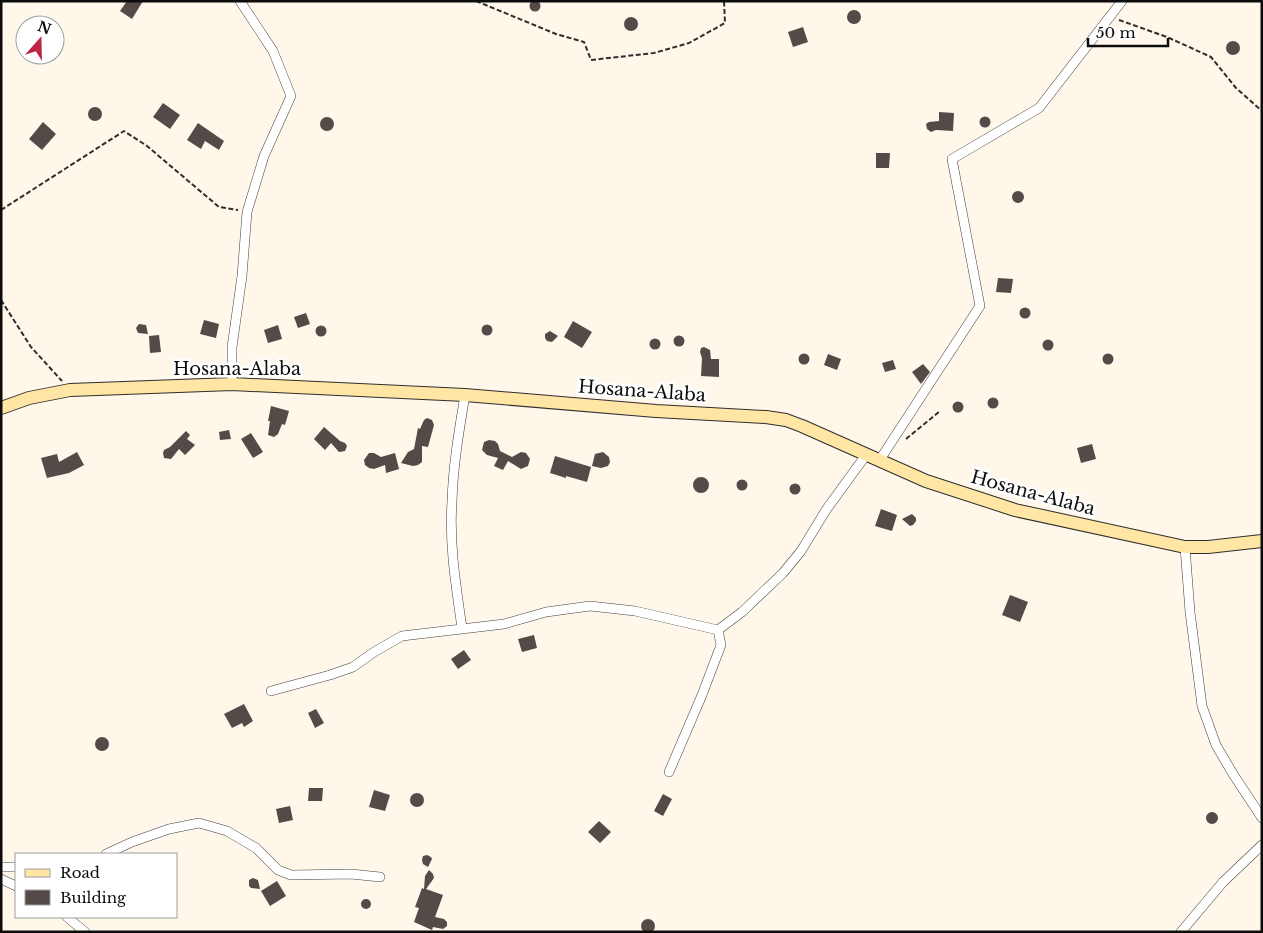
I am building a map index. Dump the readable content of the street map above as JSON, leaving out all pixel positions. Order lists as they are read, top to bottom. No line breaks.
{"streets":{"main road":["Hosana-Alaba"]},"legend":["Road","Building"],"scale_bar":"50 m","north":"top"}
